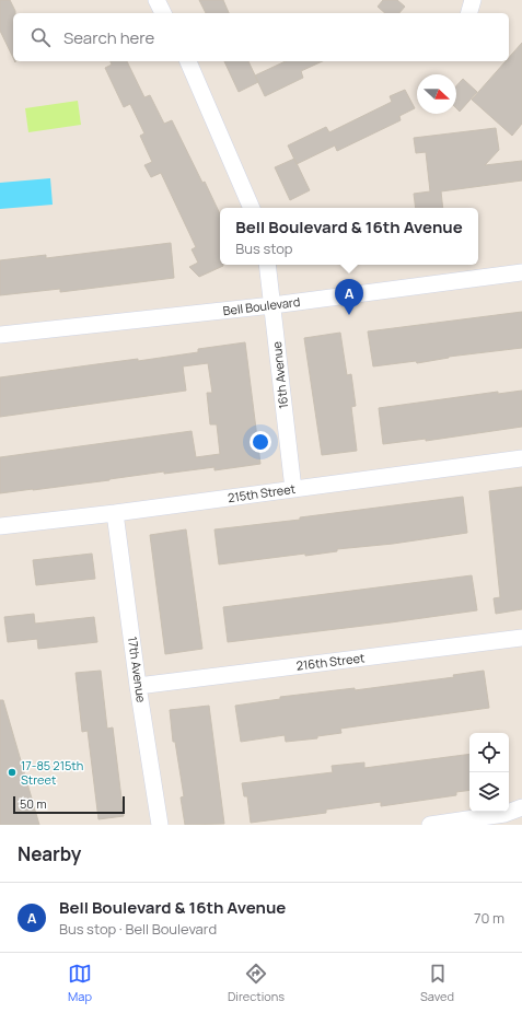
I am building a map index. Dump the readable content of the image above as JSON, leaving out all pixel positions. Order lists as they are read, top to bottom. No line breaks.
{"streets":{"street":["Bell Boulevard","16th Avenue","215th Street","216th Street","17th Avenue"]},"crossings":[["Bell Boulevard","16th Avenue"],["16th Avenue","215th Street"],["215th Street","17th Avenue"],["216th Street","17th Avenue"]],"places":["17-85 215th Street"],"scale_bar":"50 m","north":"right","page":{"search":"Search here","popup":["Bell Boulevard & 16th Avenue","Bus stop"],"pins":"A","scale":"50 m","heading":"Nearby","list":[{"mark":"A","name":"Bell Boulevard & 16th Avenue","note":"Bus stop · Bell Boulevard","value":"70 m"}],"nav":["Map","Directions","Saved"]}}
